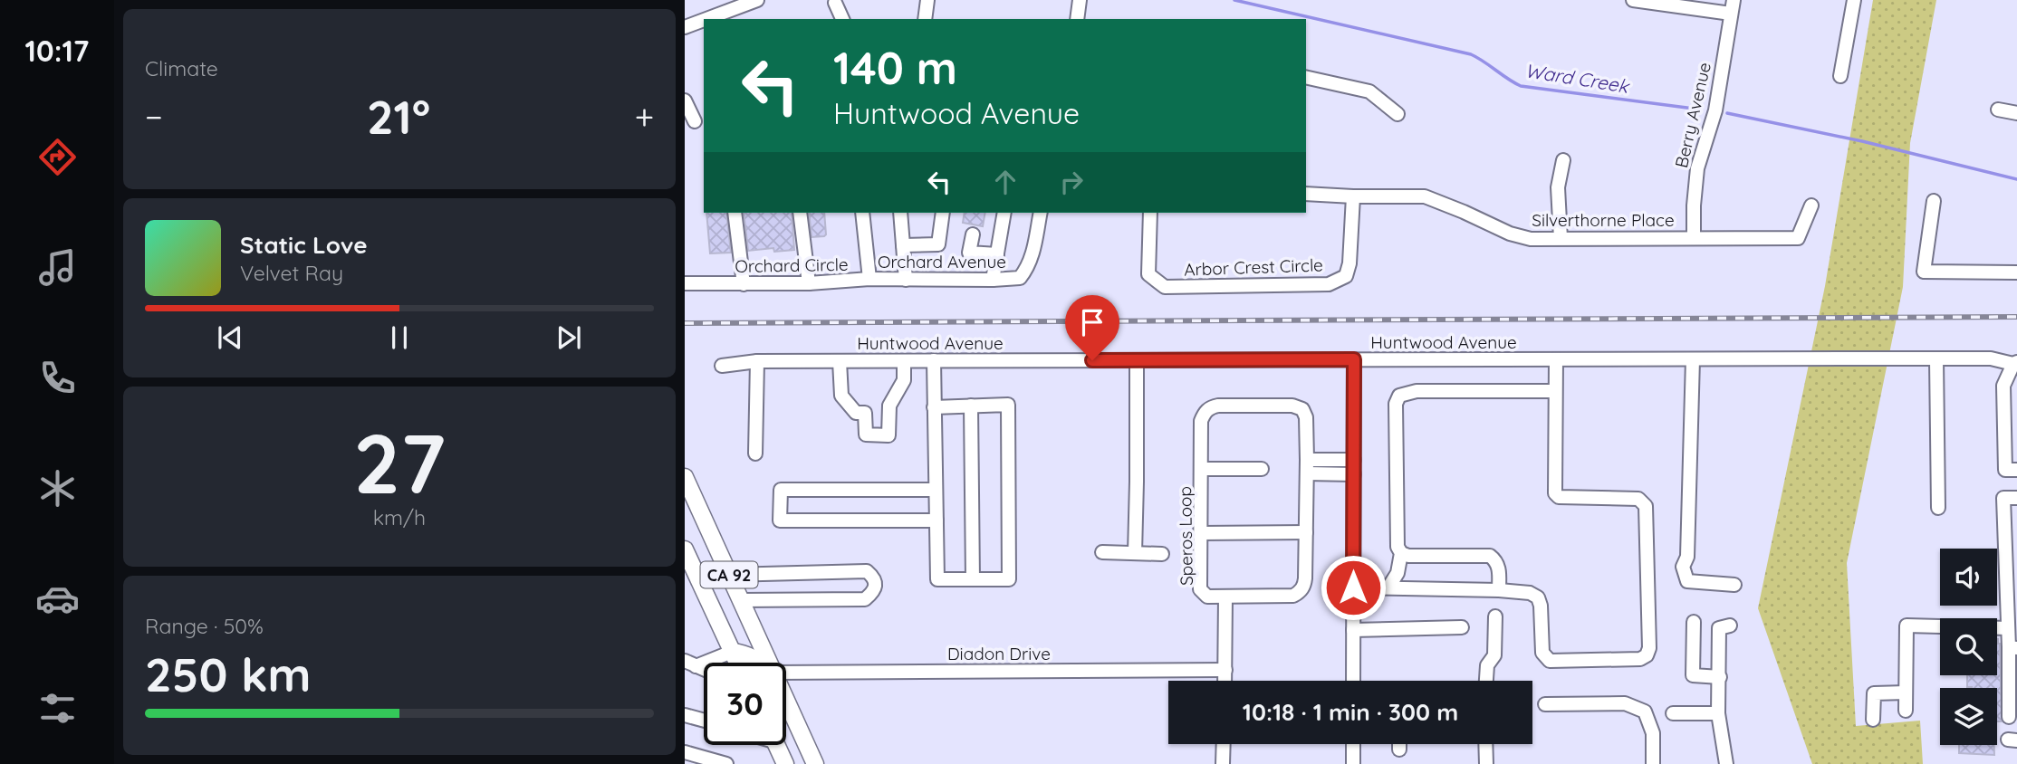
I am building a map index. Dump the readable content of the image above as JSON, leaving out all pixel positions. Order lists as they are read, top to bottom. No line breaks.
{"streets":{"main road":["CA 92"],"street":["Berry Avenue","Silverthorne Place","Orchard Avenue","Orchard Circle","Arbor Crest Circle","Huntwood Avenue","Speros Loop","Diadon Drive"]},"crossings":[["Berry Avenue","Silverthorne Place"],["Silverthorne Place","Arbor Crest Circle"],["Orchard Avenue","Orchard Circle"]],"water":["Ward Creek"],"page":{"tabs":"10:17","tile":["Climate",["27","km/h"],["Range · 50%","250 km"]],"turn":["140 m","Huntwood Avenue"],"heat":["−","21°","+"],"song":["Static Love","Velvet Ray"],"limit":"30","trip":"10:18 · 1 min · 300 m"}}
